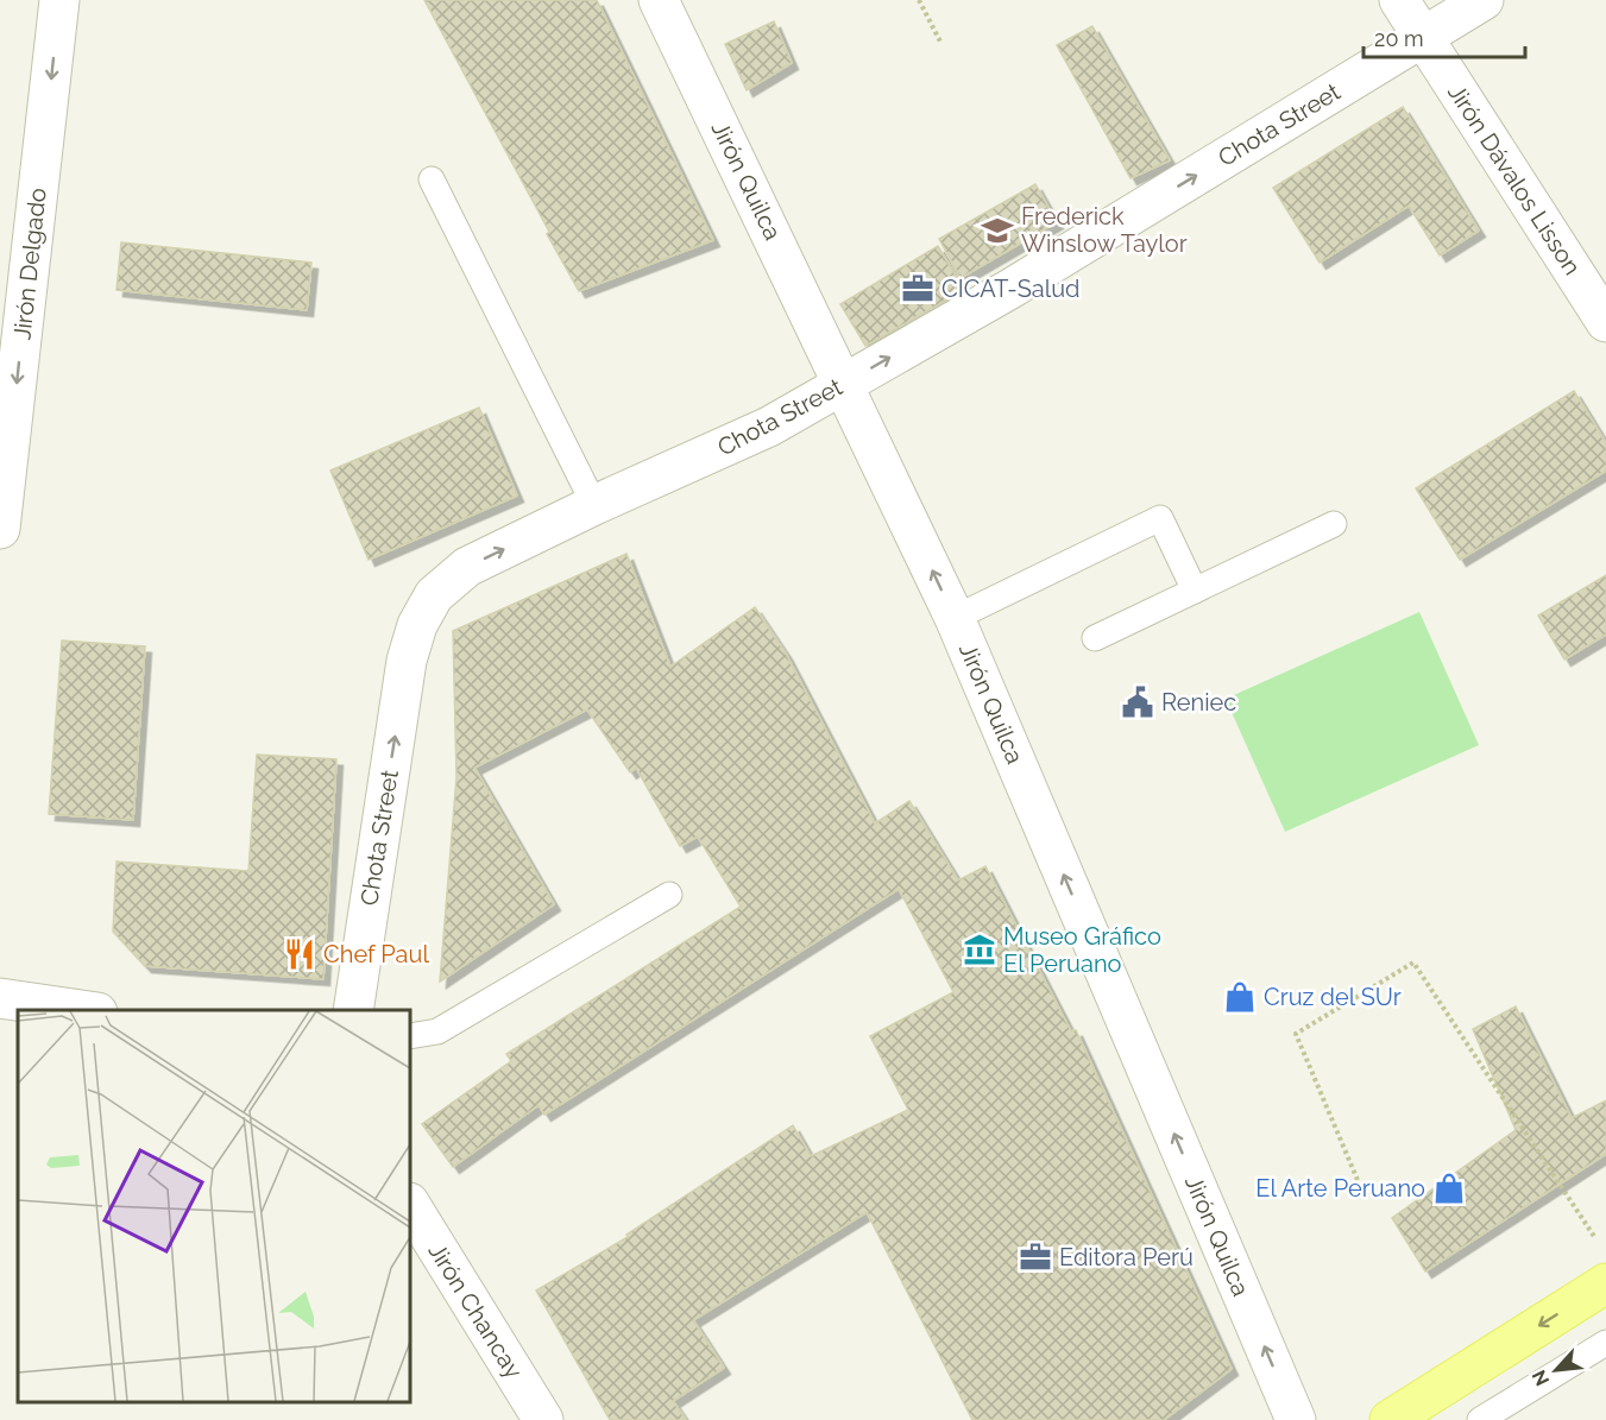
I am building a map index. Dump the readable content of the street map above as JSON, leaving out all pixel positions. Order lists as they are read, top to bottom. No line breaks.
{"streets":{"street":["Chota Street","Jirón Dávalos Lisson","Jirón Quilca","Jirón Delgado","Jirón Chancay"]},"crossings":[["Chota Street","Jirón Dávalos Lisson"],["Chota Street","Jirón Quilca"]],"one_way":["Chota Street","Jirón Quilca","Jirón Delgado"],"places":{"school or university":["Frederick Winslow Taylor"],"office":["CICAT-Salud","Editora Perú"],"public building":["Reniec"],"museum":["Museo Gráfico El Peruano"],"restaurant":["Chef Paul"],"shop":["Cruz del SUr","El Arte Peruano"]},"scale_bar":"20 m","north":"bottom left"}
